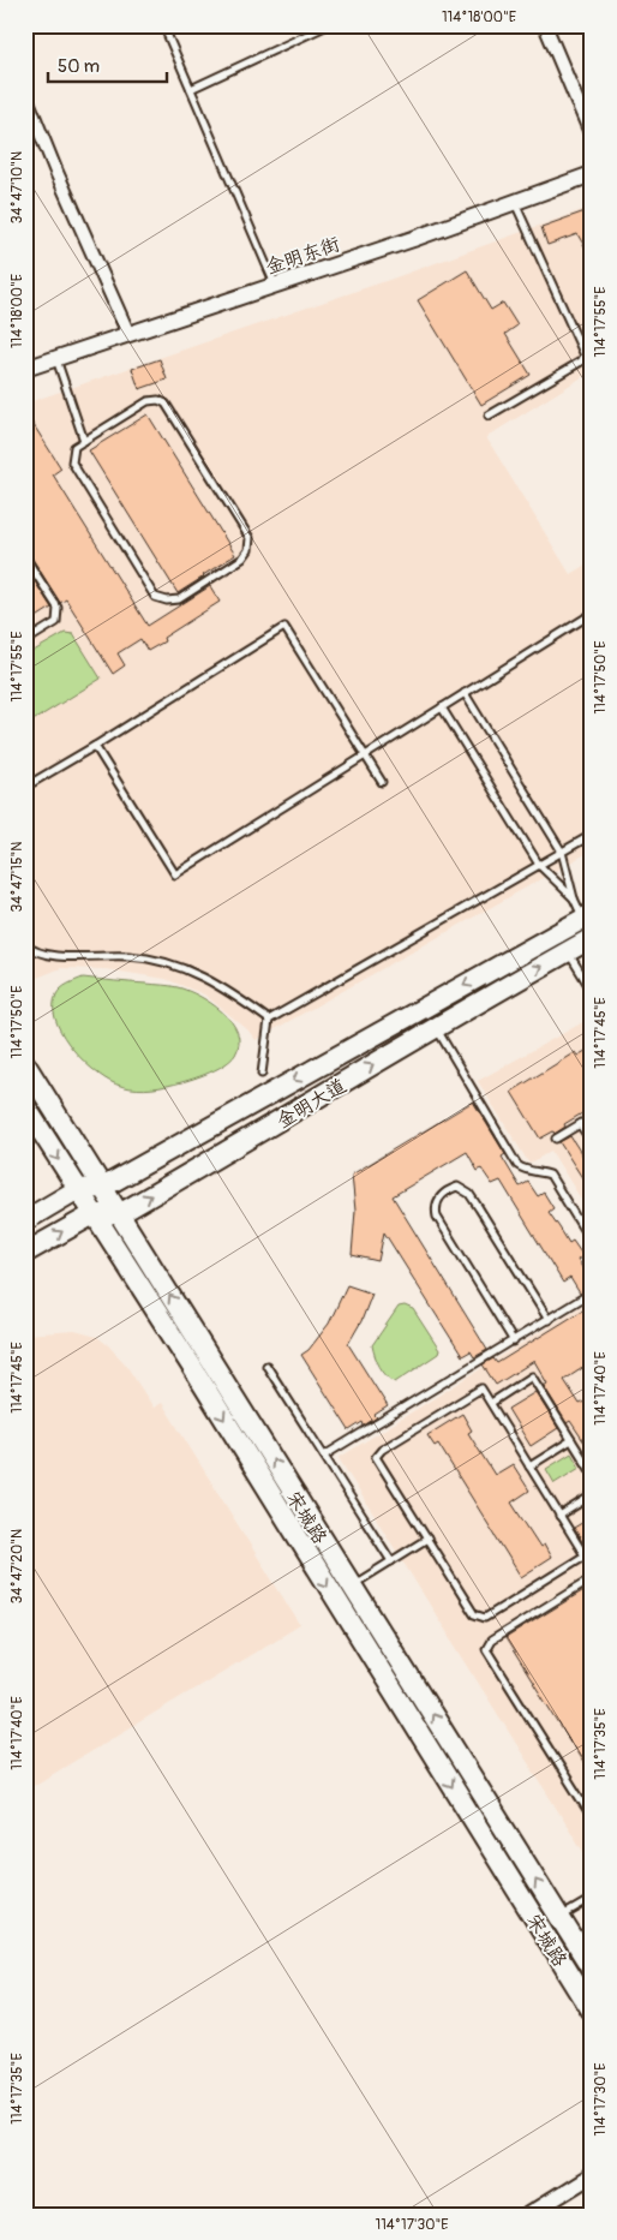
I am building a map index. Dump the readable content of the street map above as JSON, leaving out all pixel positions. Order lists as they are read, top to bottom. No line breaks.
{"streets":{"main road":["金明大道","宋城路"],"street":["金明东街"]},"crossings":[["金明大道","宋城路"]],"scale_bar":"50 m","coordinates":["114°18'00\"E","34°47'10\"N","114°17'55\"E","114°17'50\"E","34°47'15\"N","114°17'45\"E","114°17'40\"E","34°47'20\"N","114°17'35\"E","114°17'30\"E"]}
